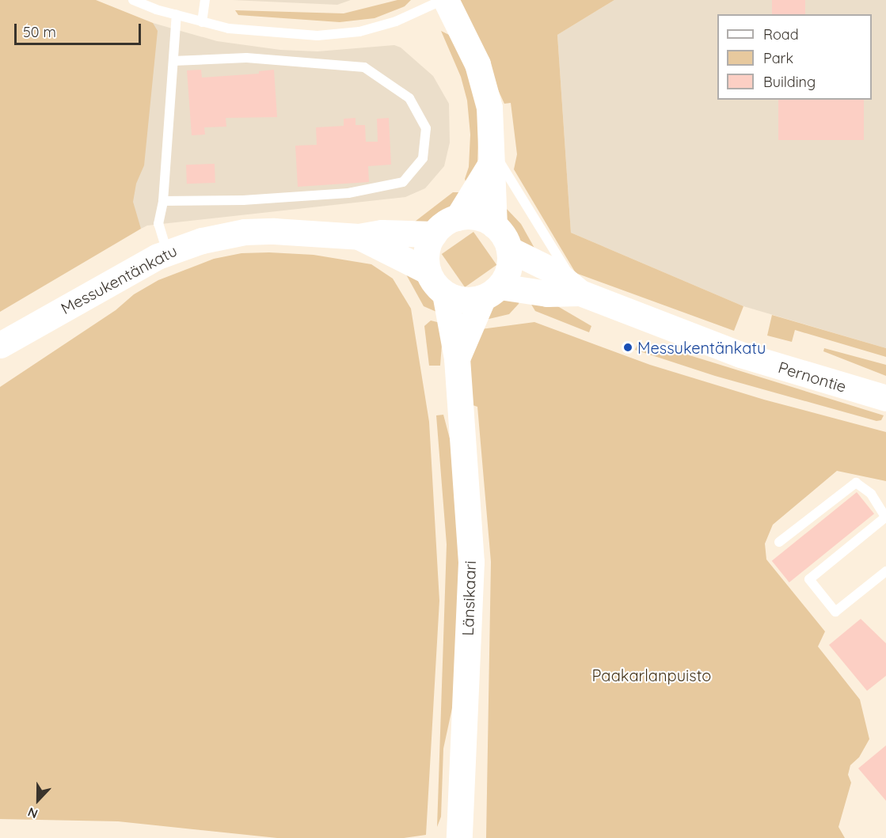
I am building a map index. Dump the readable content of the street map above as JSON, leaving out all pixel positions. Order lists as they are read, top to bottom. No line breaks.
{"streets":{"street":["Messukentänkatu","Pernontie","Länsikaari"]},"crossings":[["Messukentänkatu","Pernontie"],["Messukentänkatu","Länsikaari"],["Pernontie","Länsikaari"]],"parks":["Paakarlanpuisto"],"places":["Messukentänkatu"],"legend":["Road","Park","Building"],"scale_bar":"50 m","north":"bottom"}
